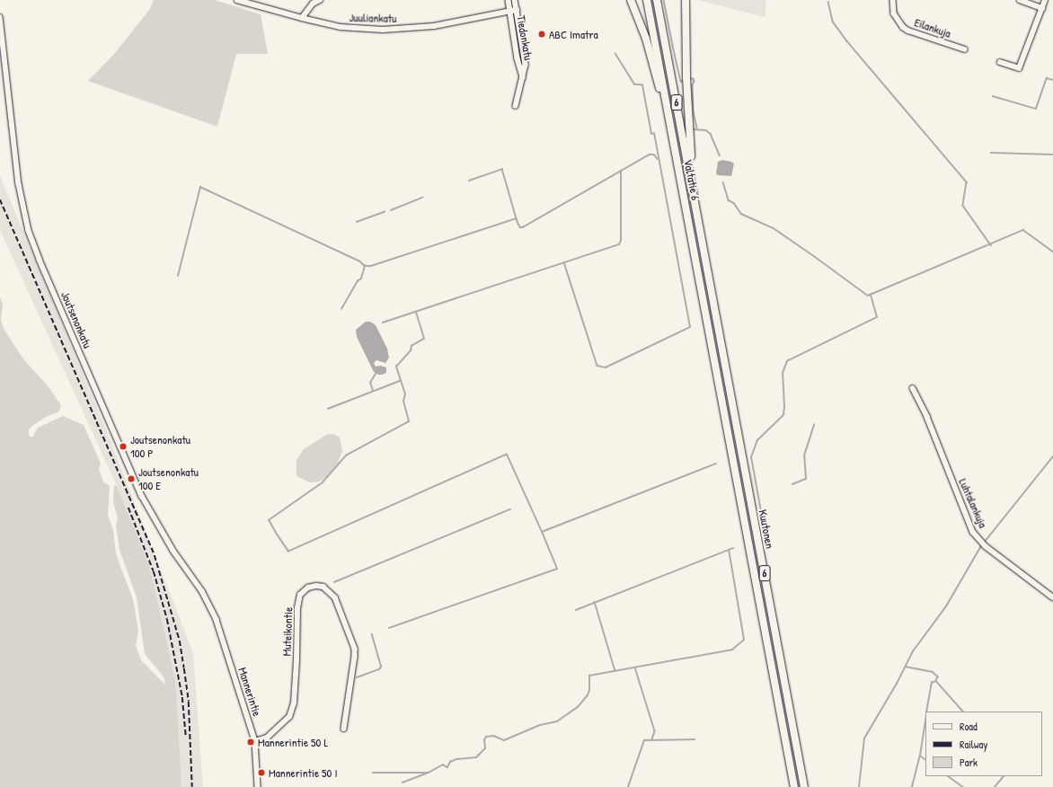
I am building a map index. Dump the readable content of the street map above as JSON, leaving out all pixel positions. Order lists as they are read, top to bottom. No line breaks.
{"streets":{"highway":["6","Valtatie 6","Kuutonen"],"street":["Juuliankatu","Eilankuja","Tiedonkatu","Joutsenonkatu","Luhtalankuja","Muteikontie","Mannerintie"]},"crossings":[["Juuliankatu","Tiedonkatu"],["Valtatie 6","Kuutonen"],["Joutsenonkatu","Mannerintie"],["Muteikontie","Mannerintie"]],"places":["ABC Imatra","Joutsenonkatu 100 P","Joutsenonkatu 100 E","Mannerintie 50 L","Mannerintie 50 I"],"legend":["Road","Railway","Park"]}
